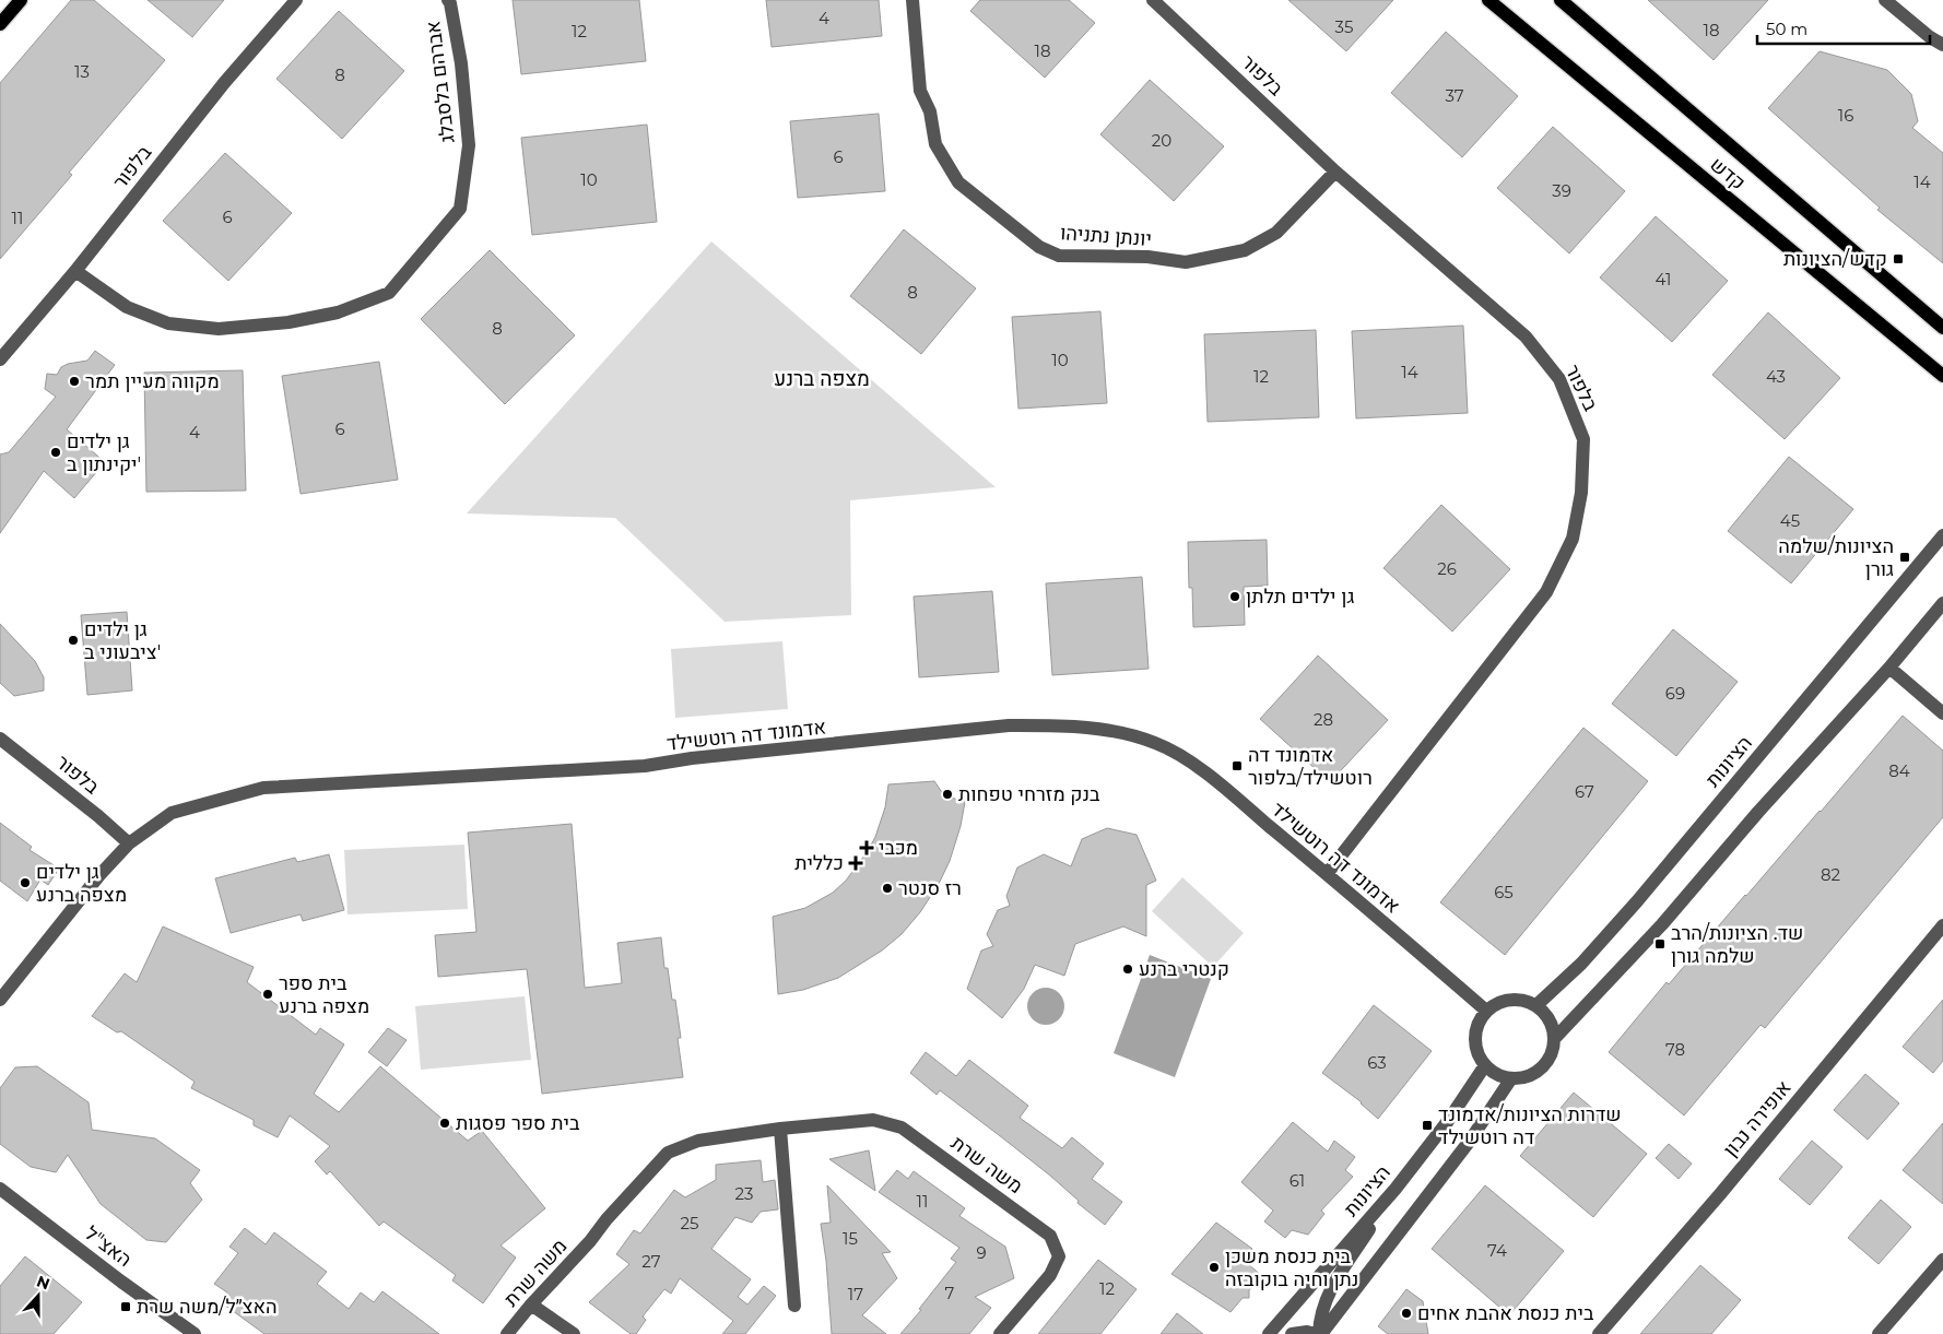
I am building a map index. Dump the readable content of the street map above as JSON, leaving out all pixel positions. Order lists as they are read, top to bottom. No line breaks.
{"streets":{"main road":["קדש"],"street":["בלפור","אברהם בלסבלג","יונתן נתניהו","אדמונד דה רוטשילד","הציונות","אופירה נבון","משה שרת","האצ\"ל"]},"crossings":[["בלפור","אברהם בלסבלג"],["בלפור","יונתן נתניהו"],["בלפור","אדמונד דה רוטשילד"],["אדמונד דה רוטשילד","הציונות"]],"districts":["מצפה ברנע"],"places":{"transit":["קדש/הציונות","הציונות/שלמה גורן","אדמונד דה רוטשילד/בלפור","שד. הציונות/הרב שלמה גורן","שדרות הציונות/אדמונד דה רוטשילד","האצ״ל/משה שרת"],"other":["מקווה מעיין תמר","גן ילדים יקינתון ב'","גן ילדים תלתן","גן ילדים ציבעוני ב'","בנק מזרחי טפחות","גן ילדים מצפה ברנע","רז סנטר","קנטרי ברנע","בית ספר מצפה ברנע","בית ספר פסגות","בית כנסת משכן נתן וחיה בוקובזה","בית כנסת אהבת אחים"],"health":["מכבי","כללית"]},"house_numbers":["4","35","18","12","18","13","8","37","16","20","6","10","14","39","6","11","41","8","8","10","14","12","43","6","4","45","26","69","28","84","67","82","65","78","63","61","23","11","25","15","74","9","27","12","7","17"],"scale_bar":"50 m","north":"top"}
